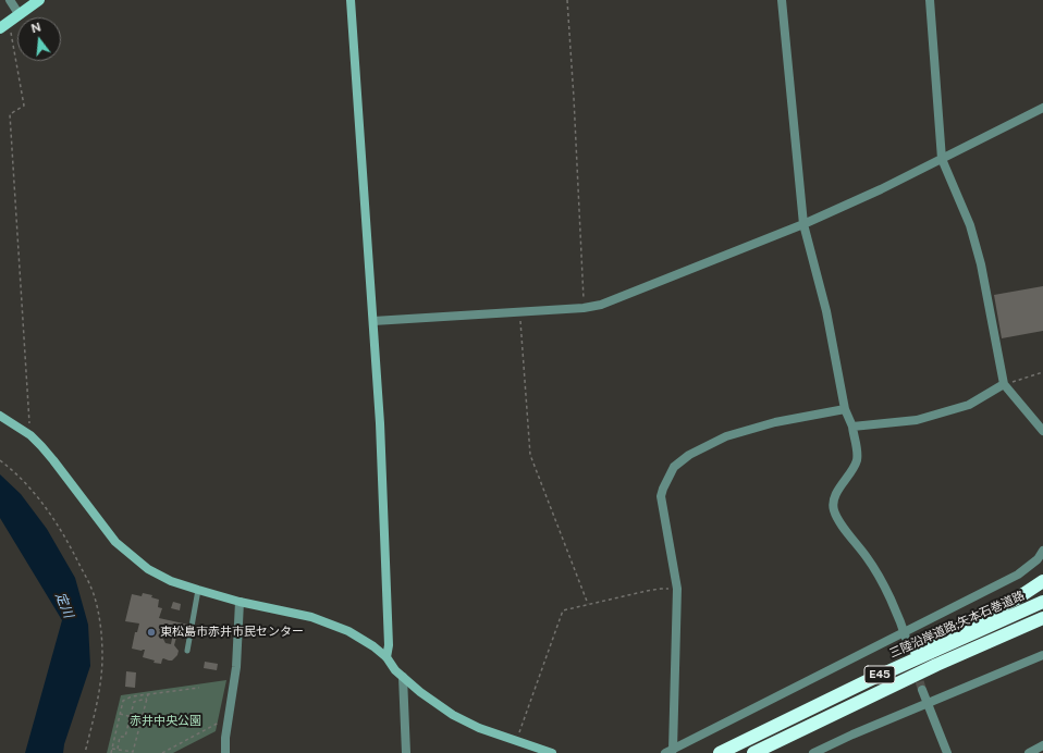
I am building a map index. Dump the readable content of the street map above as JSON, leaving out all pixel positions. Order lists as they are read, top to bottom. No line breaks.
{"streets":{"highway":["三陸沿岸道路;矢本石巻道路","E45"]},"water":["定川"],"parks":["赤井中央公園"],"places":["東松島市赤井市民センター"],"north":"top"}
